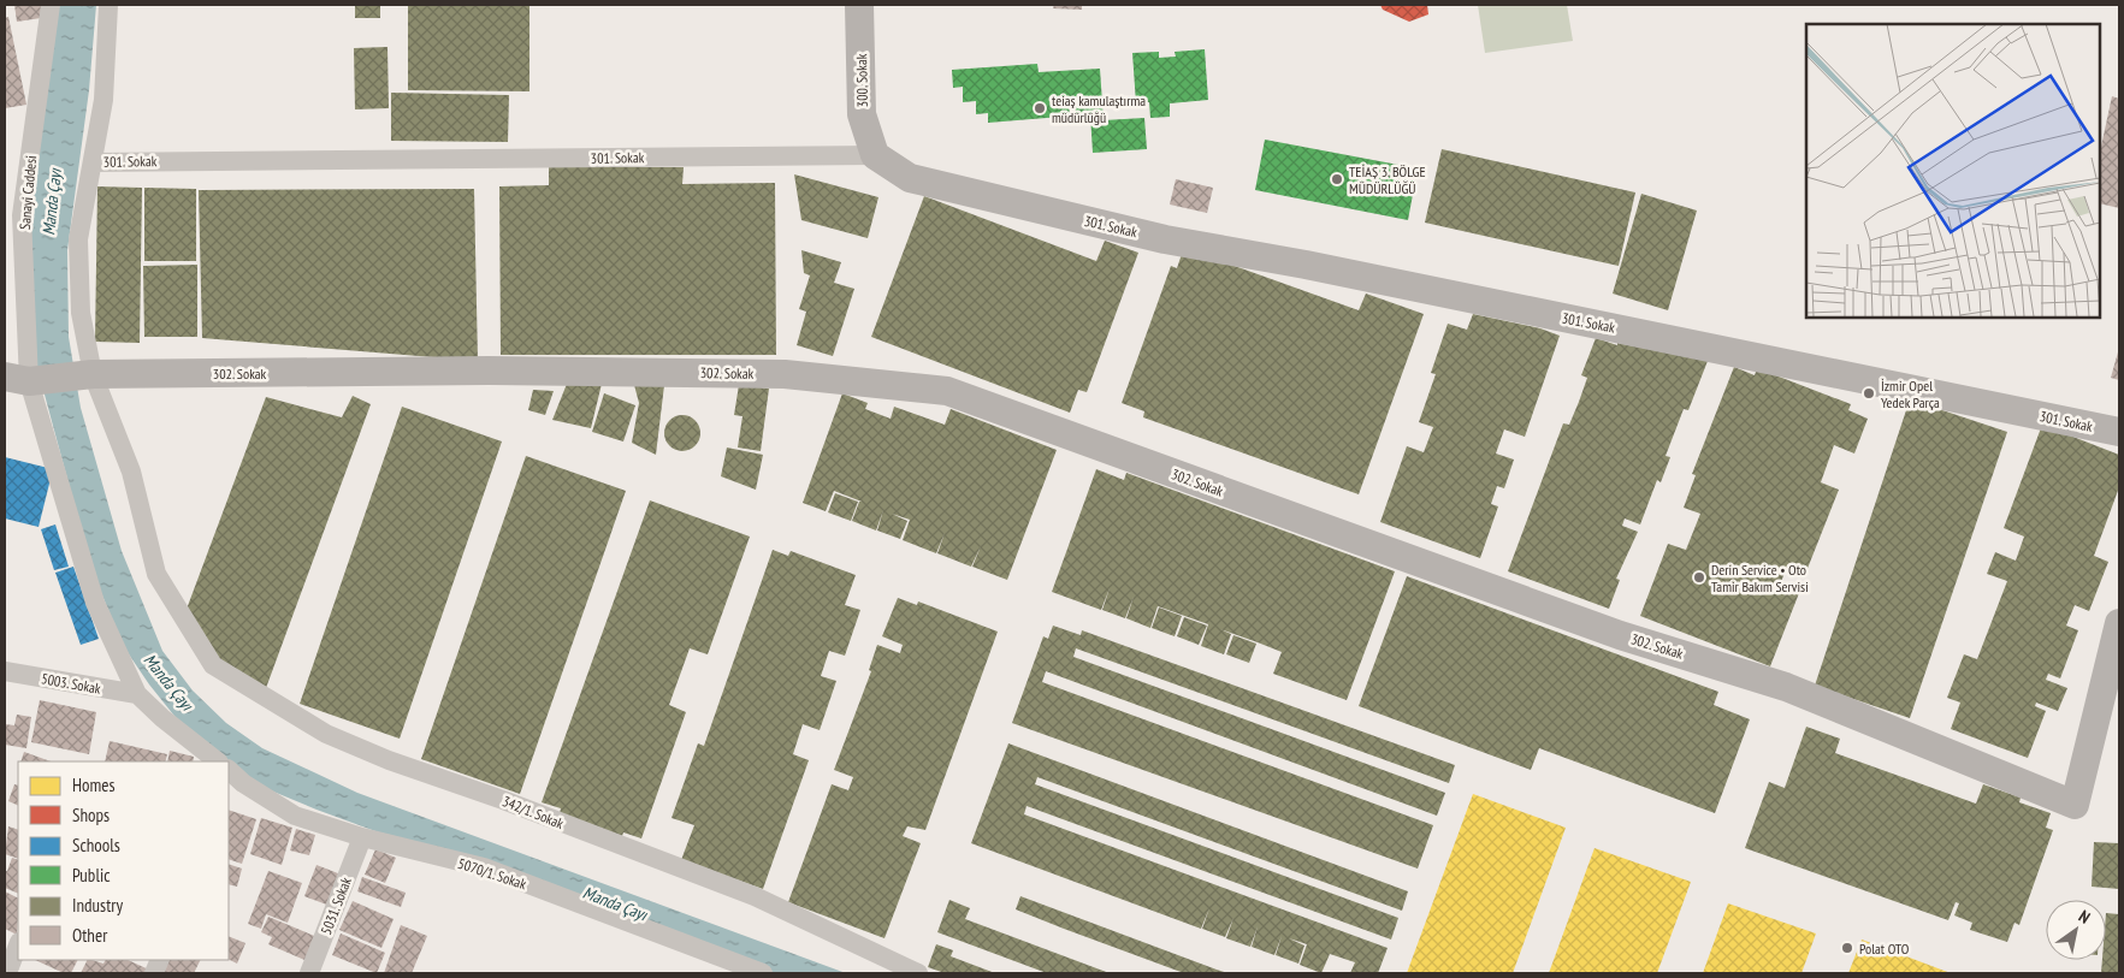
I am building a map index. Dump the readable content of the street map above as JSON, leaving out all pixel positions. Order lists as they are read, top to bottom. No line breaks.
{"streets":{"street":["300. Sokak","301. Sokak","Sanayi Caddesi","302. Sokak","5003. Sokak","342/1. Sokak","5070/1. Sokak","5031. Sokak"]},"crossings":[["300. Sokak","301. Sokak"],["301. Sokak","342/1. Sokak"],["302. Sokak","342/1. Sokak"],["5003. Sokak","5070/1. Sokak"],["5070/1. Sokak","5031. Sokak"]],"water":["Manda Çayı"],"places":["teiaş kamulaştırma müdürlüğü","TEİAŞ 3. BÖLGE MÜDÜRLÜĞÜ","İzmir Opel Yedek Parça","Derin Service • Oto Tamir Bakım Servisi","Polat OTO"],"legend":["Homes","Shops","Schools","Public","Industry","Other"],"north":"top right"}
